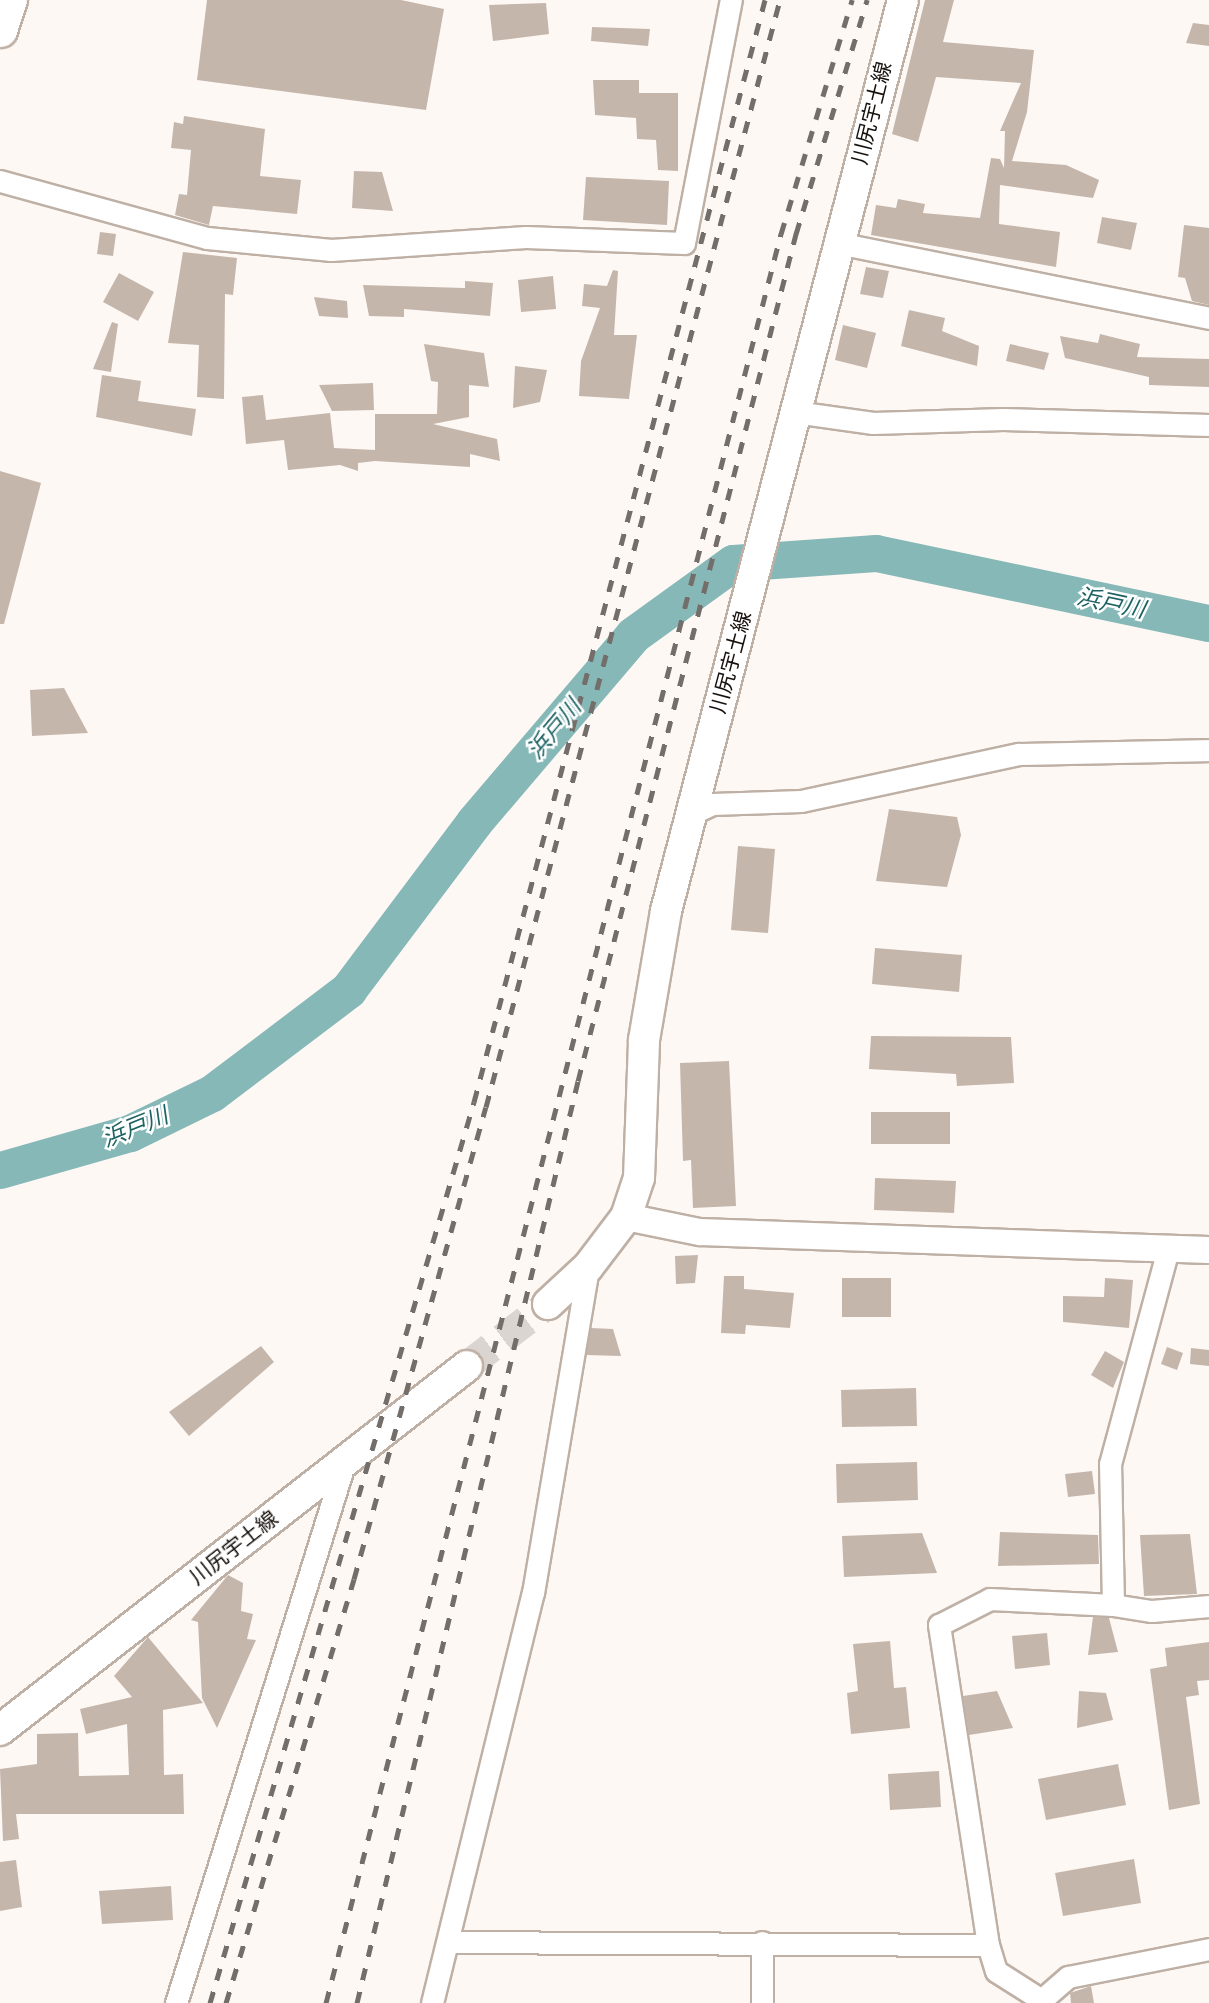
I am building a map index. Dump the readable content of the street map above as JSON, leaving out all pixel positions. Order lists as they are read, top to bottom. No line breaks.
{"streets":{"main road":["川尻宇土線"]},"water":["浜戸川"]}
